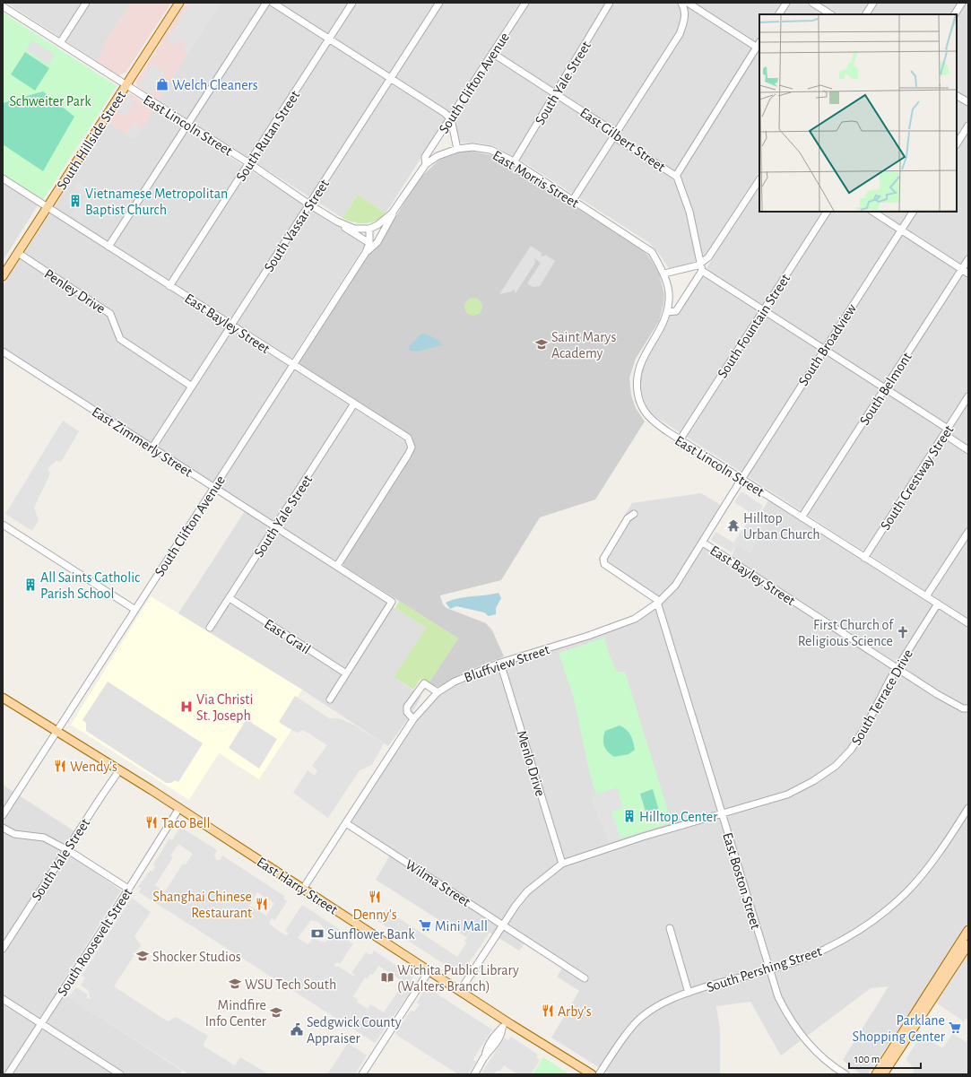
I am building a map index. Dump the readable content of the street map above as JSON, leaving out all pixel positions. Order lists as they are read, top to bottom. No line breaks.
{"streets":{"main road":["South Hillside Street","East Harry Street"],"street":["South Clifton Avenue","South Yale Street","East Lincoln Street","South Rutan Street","East Gilbert Street","East Morris Street","South Vassar Street","Penley Drive","East Bayley Street","South Fountain Street","South Broadview","South Belmont","East Zimmerly Street","South Crestway Street","East Grail","Bluffview Street","South Terrace Drive","Menlo Drive","East Boston Street","Wilma Street","South Roosevelt Street","South Pershing Street"]},"crossings":[["South Clifton Avenue","East Lincoln Street"],["South Clifton Avenue","East Gilbert Street"],["South Clifton Avenue","East Morris Street"],["South Clifton Avenue","East Bayley Street"],["South Clifton Avenue","East Zimmerly Street"],["South Clifton Avenue","East Harry Street"],["South Yale Street","East Gilbert Street"],["South Yale Street","East Morris Street"],["South Yale Street","East Bayley Street"],["South Yale Street","East Zimmerly Street"],["South Yale Street","East Grail"],["South Yale Street","East Harry Street"],["East Lincoln Street","South Rutan Street"],["East Lincoln Street","South Hillside Street"],["East Lincoln Street","East Morris Street"],["East Lincoln Street","South Vassar Street"],["East Lincoln Street","South Fountain Street"],["East Lincoln Street","South Broadview"],["East Lincoln Street","South Belmont"],["East Lincoln Street","South Crestway Street"],["East Lincoln Street","Bluffview Street"],["East Lincoln Street","South Terrace Drive"],["South Rutan Street","East Bayley Street"],["South Hillside Street","Penley Drive"],["South Hillside Street","East Bayley Street"],["South Vassar Street","Penley Drive"],["South Vassar Street","East Bayley Street"],["South Vassar Street","East Zimmerly Street"],["East Bayley Street","East Zimmerly Street"],["East Bayley Street","Bluffview Street"],["East Bayley Street","South Terrace Drive"],["South Broadview","Bluffview Street"],["East Zimmerly Street","East Grail"],["Bluffview Street","Menlo Drive"],["Bluffview Street","East Boston Street"],["Bluffview Street","Wilma Street"],["Bluffview Street","East Harry Street"],["South Terrace Drive","Menlo Drive"],["South Terrace Drive","East Boston Street"],["South Terrace Drive","Wilma Street"],["South Terrace Drive","East Harry Street"],["East Boston Street","South Pershing Street"],["East Harry Street","South Roosevelt Street"]],"parks":["Schweiter Park"],"places":{"shop":["Welch Cleaners"],"building":["Vietnamese Metropolitan Baptist Church","All Saints Catholic Parish School","Hilltop Center"],"school or university":["Saint Marys Academy","Shocker Studios","WSU Tech South","Mindfire Info Center"],"temple":["Hilltop Urban Church"],"church":["First Church of Religious Science"],"hospital":["Via Christi St. Joseph"],"restaurant":["Wendy's","Taco Bell","Denny's","Shanghai Chinese Restaurant","Arby's"],"supermarket":["Mini Mall","Parklane Shopping Center"],"bank":["Sunflower Bank"],"library":["Wichita Public Library (Walters Branch)"],"public building":["Sedgwick County Appraiser"]},"scale_bar":"100 m"}
